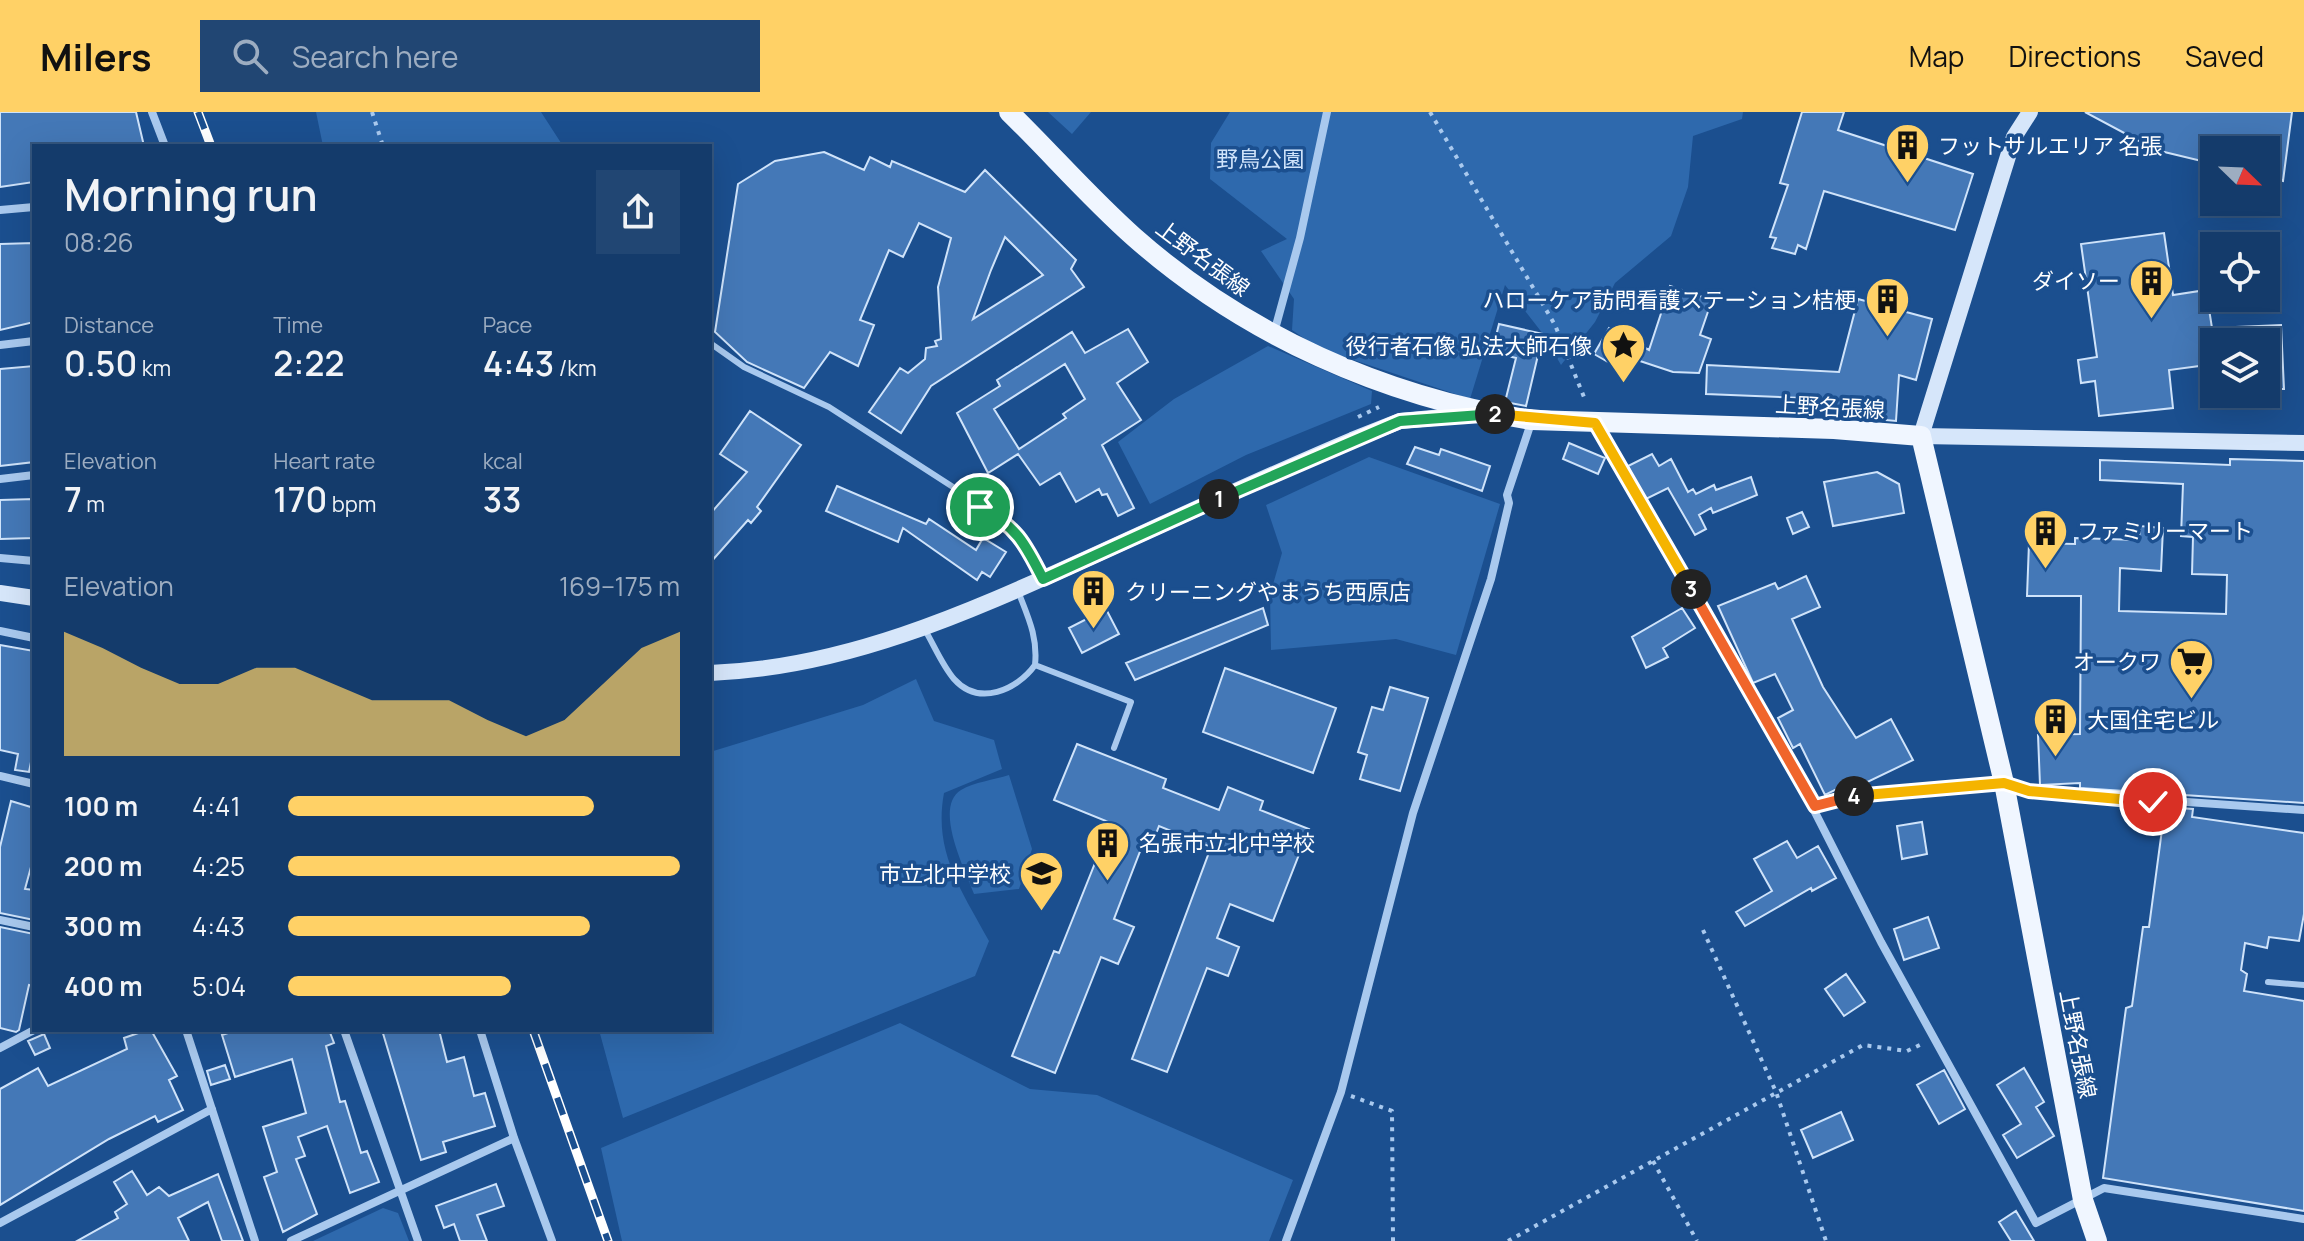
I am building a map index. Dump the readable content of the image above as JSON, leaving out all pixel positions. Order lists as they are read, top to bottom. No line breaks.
{"streets":{"main road":["上野名張線"]},"parks":["野鳥公園"],"places":{"building":["フットサルエリア 名張","ダイソー","ハローケア訪問看護ステーション桔梗","ファミリーマート","クリーニングやまうち西原店","大国住宅ビル","名張市立北中学校"],"place":["役行者石像 弘法大師石像"],"supermarket":["オークワ"],"school or university":["市立北中学校"]},"north":"bottom right","page":{"header":"Milers","search":"Search here","nav":["Map","Directions","Saved"],"heading":["Morning run","08:26"],"stats":[["Distance","0.50 km"],["Time","2:22"],["Pace","4:43 /km"],["Elevation","7 m"],["Heart rate","170 bpm"],["kcal","33"]],"pins":["2","1","3","4"],"chart":["Elevation","169–175 m"],"list":[{"name":"100 m","note":"4:41"},{"name":"200 m","note":"4:25"},{"name":"300 m","note":"4:43"},{"name":"400 m","note":"5:04"}]}}
